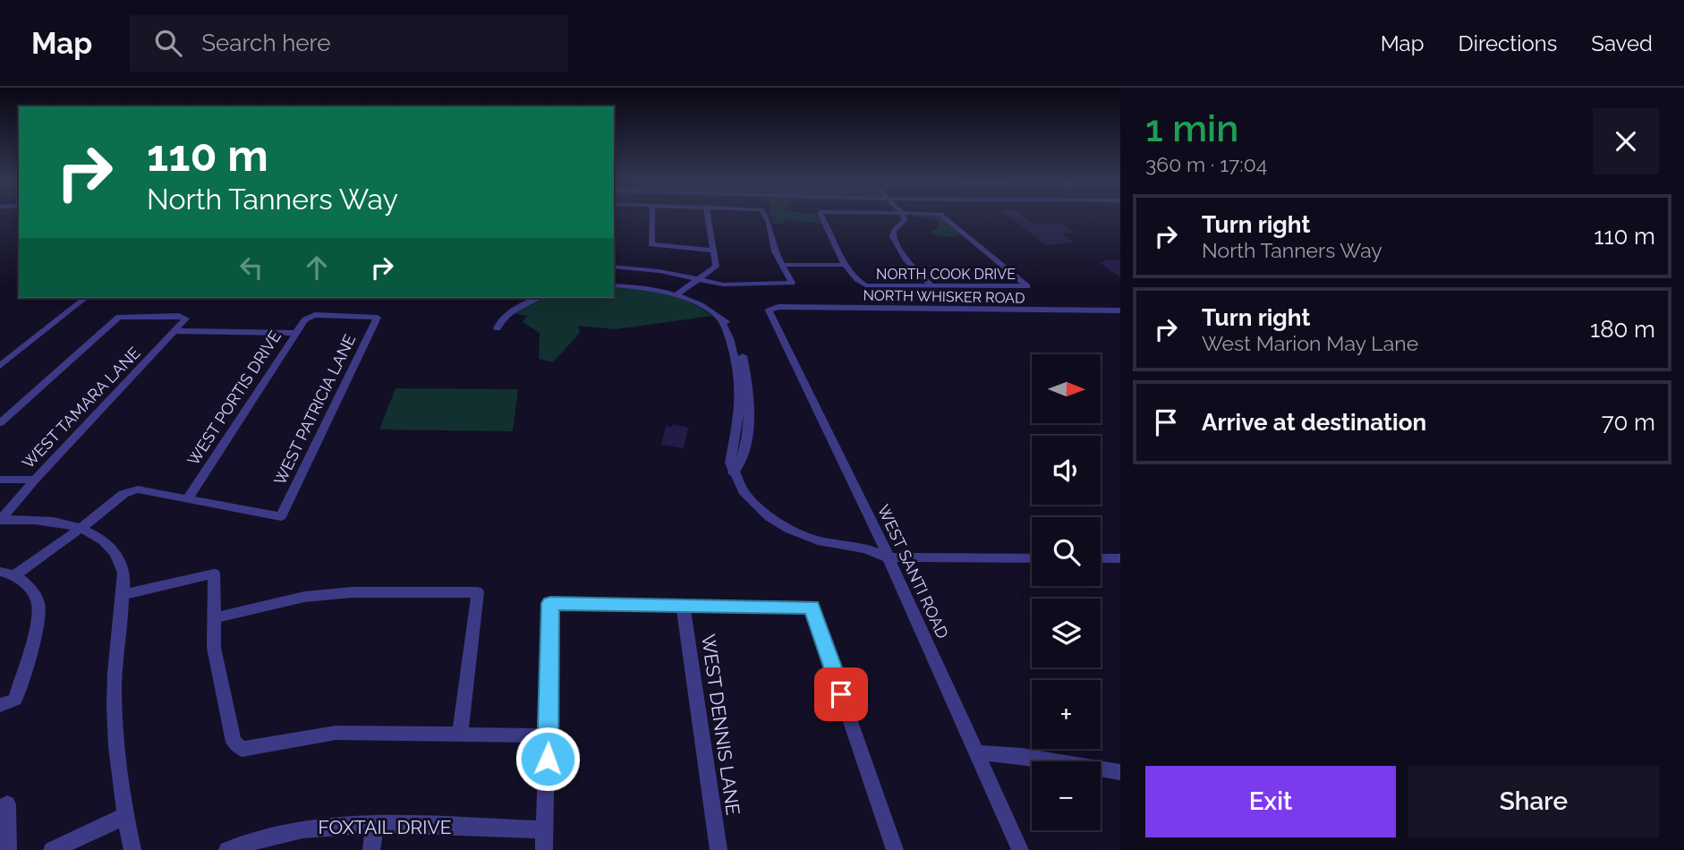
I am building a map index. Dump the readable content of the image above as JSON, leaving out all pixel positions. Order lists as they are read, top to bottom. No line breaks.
{"streets":{"street":["NORTH COOK DRIVE","NORTH WHISKER ROAD","WEST PORTIS DRIVE","WEST TAMARA LANE","WEST PATRICIA LANE","WEST SANTI ROAD","WEST DENNIS LANE","FOXTAIL DRIVE"]},"crossings":[["NORTH WHISKER ROAD","WEST SANTI ROAD"],["WEST PORTIS DRIVE","WEST PATRICIA LANE"]],"north":"right","page":{"header":"Map","search":"Search here","nav":["Map","Directions","Saved"],"heading":["1 min","360 m · 17:04"],"turn":["110 m","North Tanners Way"],"list":[{"name":"Turn right","note":"North Tanners Way","value":"110 m"},{"name":"Turn right","note":"West Marion May Lane","value":"180 m"},{"name":"Arrive at destination","value":"70 m"}],"map_buttons":["+","−"],"buttons":["Exit","Share"]}}
